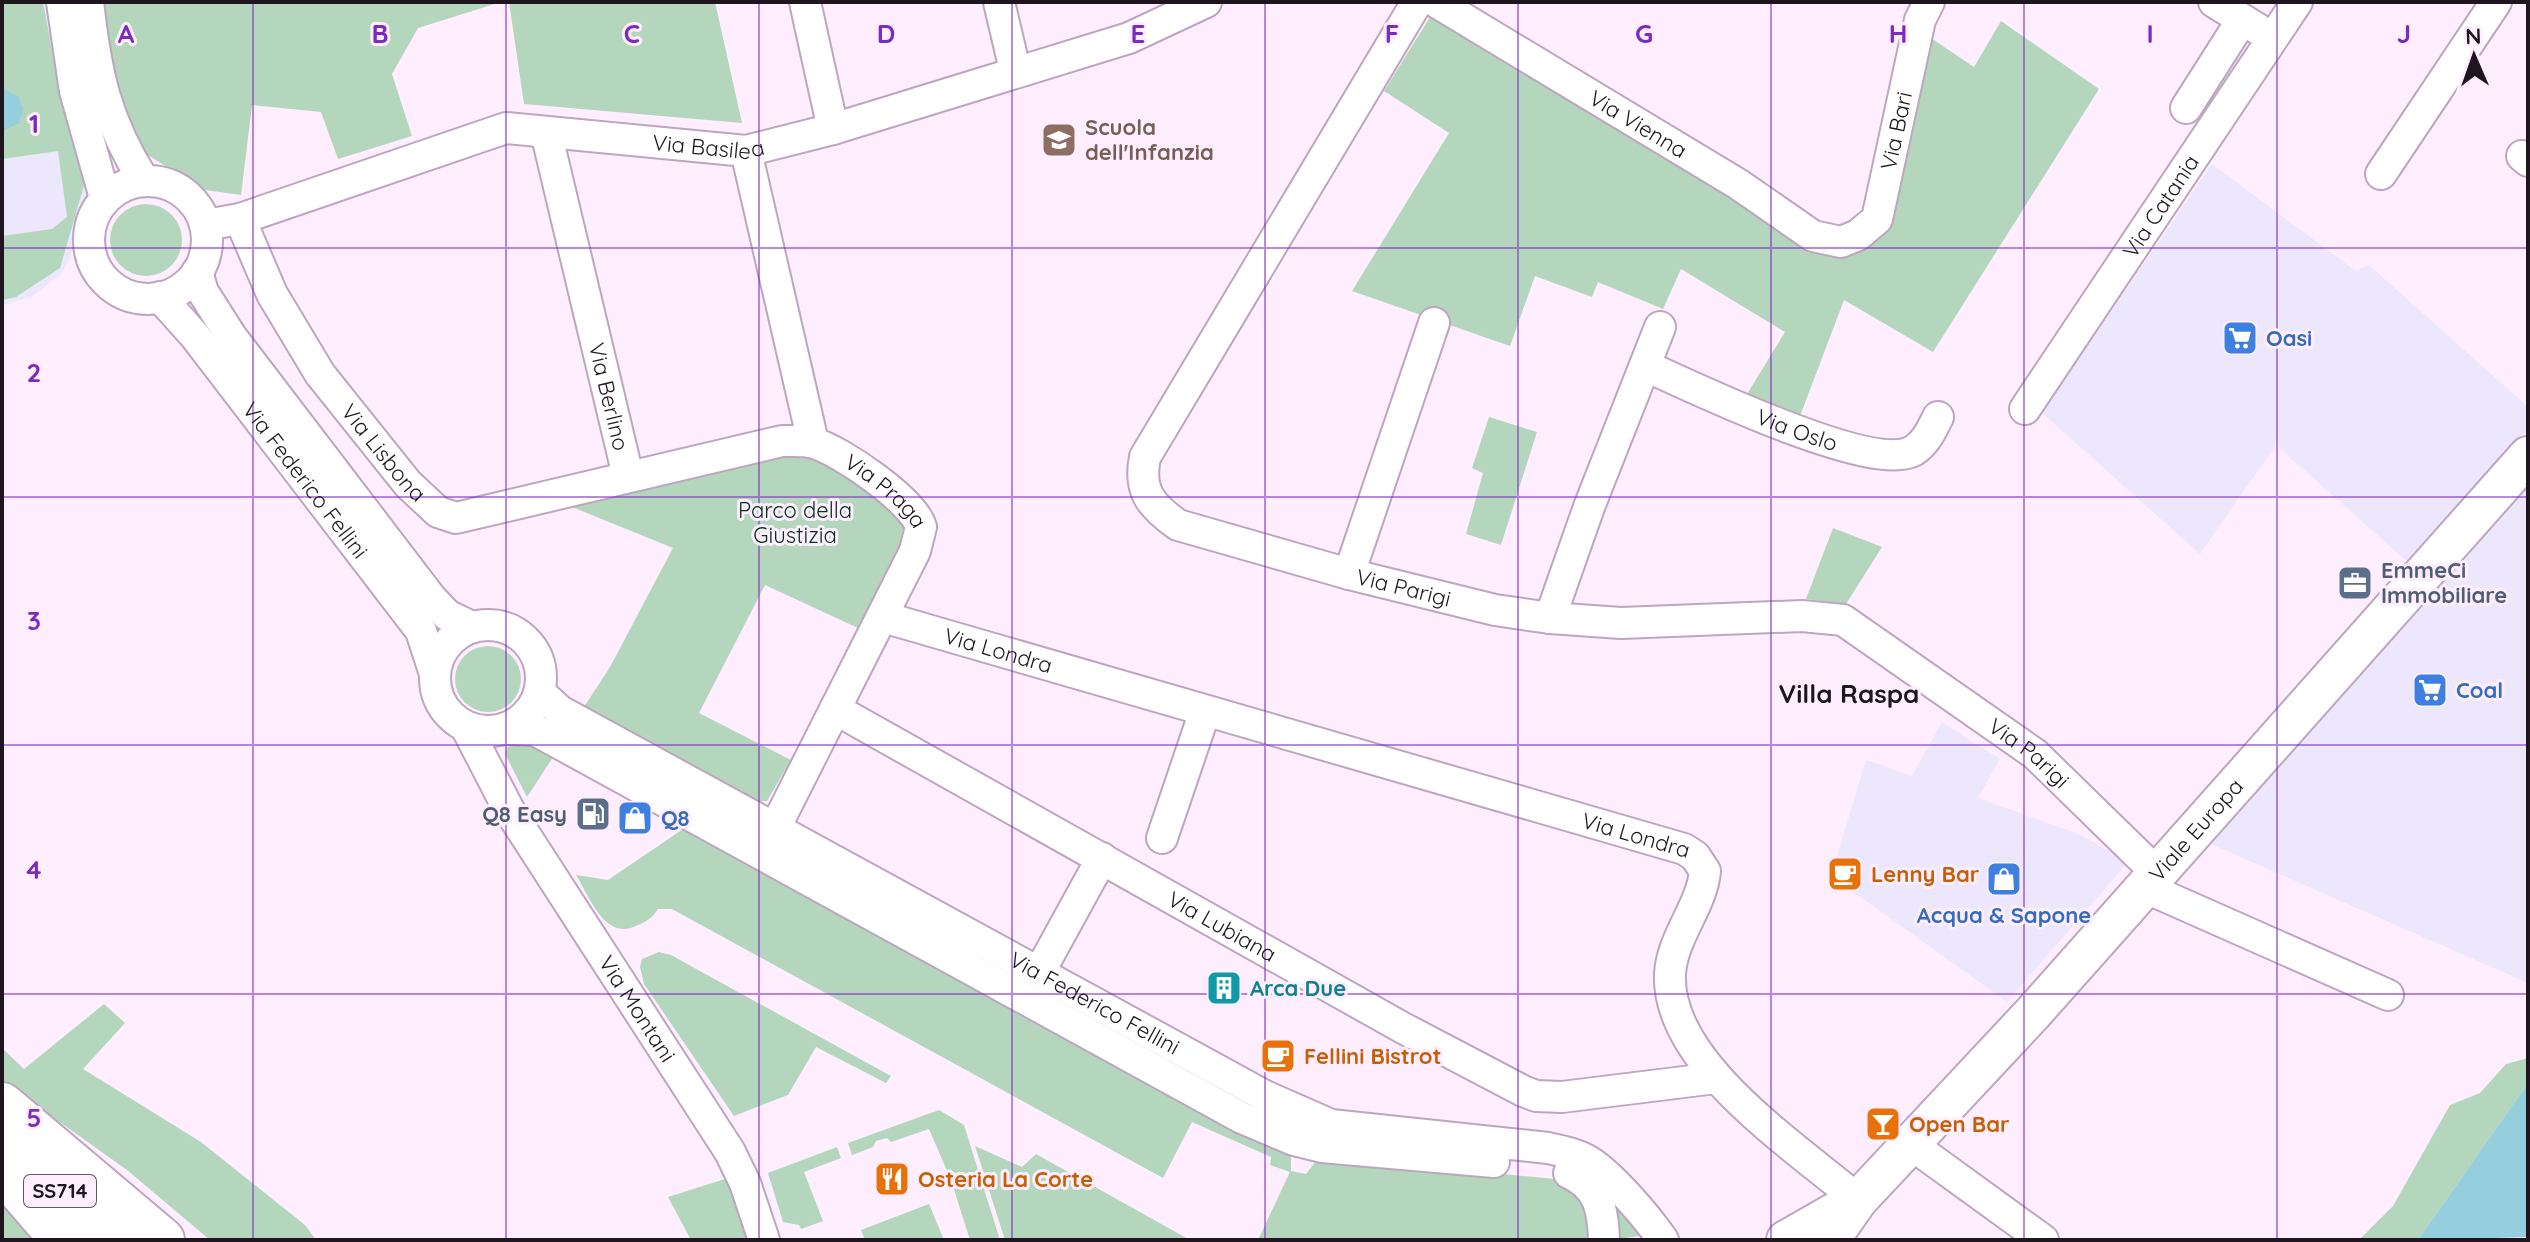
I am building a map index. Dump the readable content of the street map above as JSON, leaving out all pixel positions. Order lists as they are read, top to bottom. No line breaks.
{"streets":{"highway":["SS714"],"main road":["Viale Europa"],"street":["Via Vienna","Via Bari","Via Basilea","Via Catania","Via Berlino","Via Oslo","Via Lisbona","Via Federico Fellini","Via Praga","Via Parigi","Via Londra","Via Lubiana","Via Montani"]},"crossings":[["Via Vienna","Via Bari"],["Via Basilea","Via Berlino"],["Via Basilea","Via Lisbona"],["Via Basilea","Via Federico Fellini"],["Via Berlino","Via Lisbona"],["Via Berlino","Via Praga"],["Via Federico Fellini","Via Praga"],["Via Federico Fellini","Via Montani"],["Via Praga","Via Londra"],["Via Praga","Via Lubiana"],["Via Parigi","Viale Europa"],["Via Londra","Viale Europa"],["Via Londra","Via Lubiana"]],"districts":["Villa Raspa"],"parks":["Parco della Giustizia"],"places":{"school or university":["Scuola dell'Infanzia"],"supermarket":["Oasi","Coal"],"office":["EmmeCi Immobiliare"],"fuel station":["Q8 Easy"],"shop":["Q8","Acqua & Sapone"],"cafe":["Lenny Bar","Fellini Bistrot"],"building":["Arca Due"],"bar":["Open Bar"],"restaurant":["Osteria La Corte"]},"north":"top","grid":{"columns":["A","B","C","D","E","F","G","H","I","J"],"rows":["1","2","3","4","5"]}}
